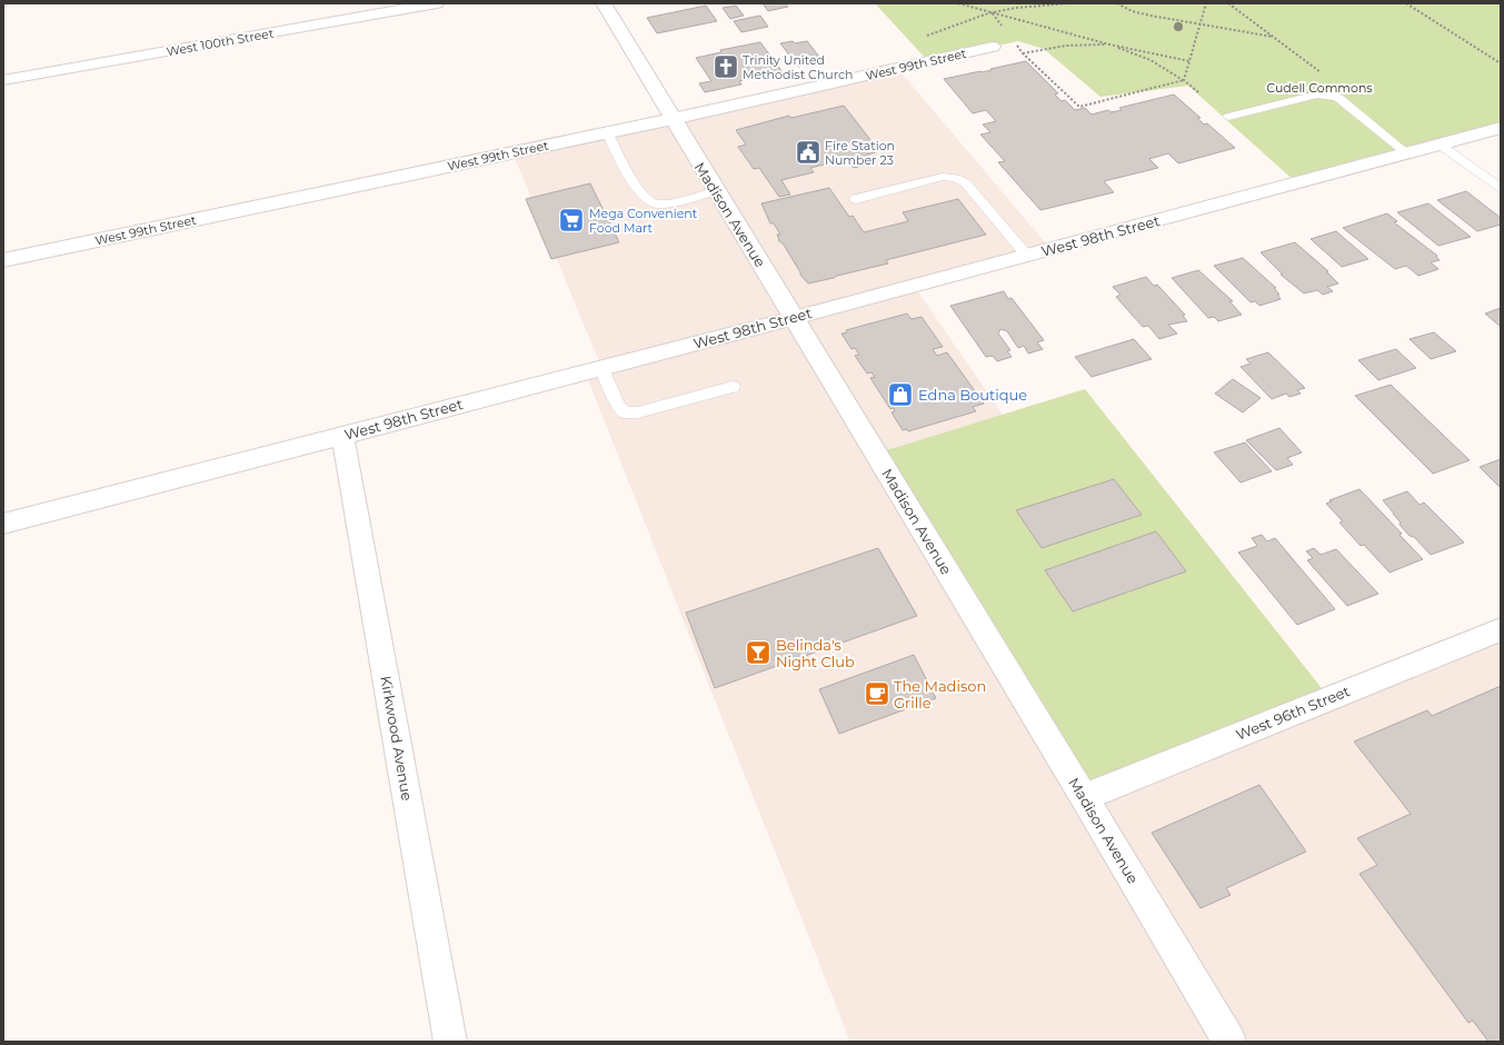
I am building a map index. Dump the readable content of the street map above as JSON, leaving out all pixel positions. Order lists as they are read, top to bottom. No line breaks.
{"streets":{"street":["West 100th Street","West 99th Street","Madison Avenue","West 98th Street","West 96th Street","Kirkwood Avenue"]},"crossings":[["West 99th Street","Madison Avenue"],["Madison Avenue","West 98th Street"],["Madison Avenue","West 96th Street"],["West 98th Street","Kirkwood Avenue"]],"parks":["Cudell Commons"],"places":{"church":["Trinity United Methodist Church"],"public building":["Fire Station Number 23"],"supermarket":["Mega Convenient Food Mart"],"shop":["Edna Boutique"],"bar":["Belinda's Night Club"],"cafe":["The Madison Grille"]}}
